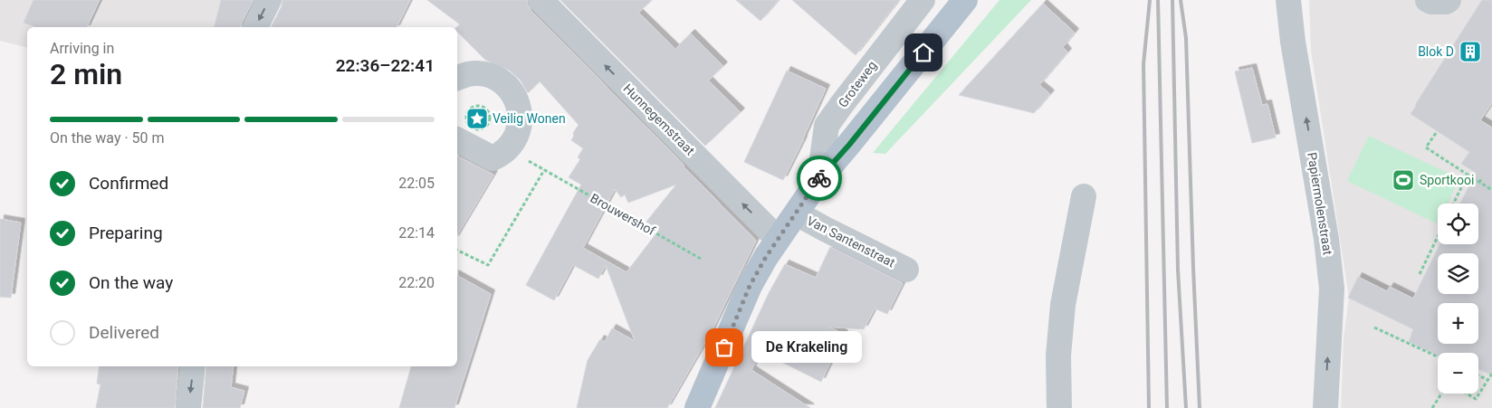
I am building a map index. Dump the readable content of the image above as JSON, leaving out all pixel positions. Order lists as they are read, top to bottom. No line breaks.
{"streets":{"street":["Groteweg","Hunnegemstraat","Papiermolenstraat","Van Santenstraat"],"path":["Brouwershof"]},"one_way":["Hunnegemstraat","Papiermolenstraat"],"places":{"building":["Blok D"],"place":["Veilig Wonen"],"sports":["Sportkooi"],"other":["De Krakeling"]},"page":{"heading":["2 min","Arriving in","22:36–22:41"],"bar":"On the way · 50 m","list":[["Confirmed","22:05"],["Preparing","22:14"],["On the way","22:20"],"Delivered"],"map_buttons":["+","−"],"bubble":"De Krakeling"}}
